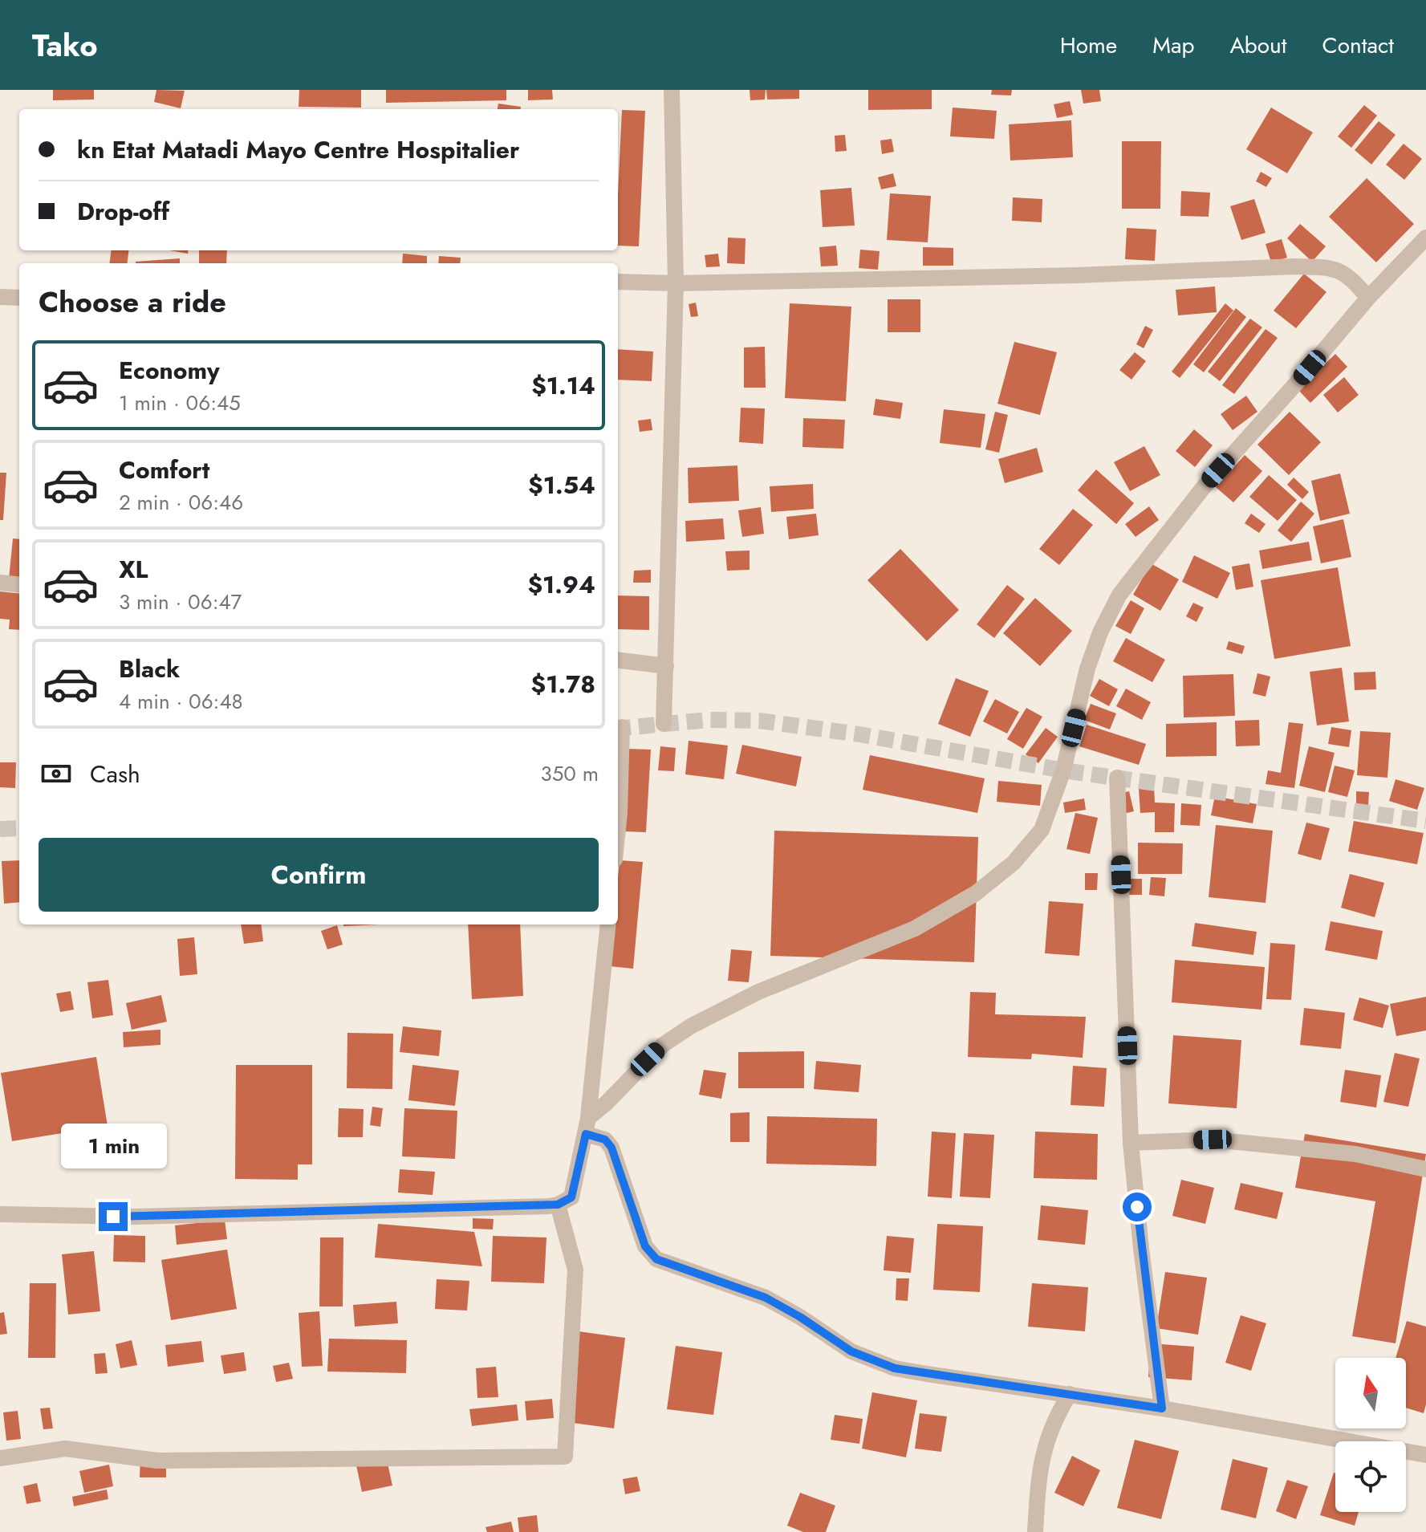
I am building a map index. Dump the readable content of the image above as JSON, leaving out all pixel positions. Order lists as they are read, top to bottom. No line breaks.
{"north":"top","page":{"header":"Tako","nav":["Home","Map","About","Contact"],"banner":["kn Etat Matadi Mayo Centre Hospitalier","Drop-off"],"heading":"Choose a ride","list":[{"name":"Economy","note":"1 min · 06:45","value":"$1.14"},{"name":"Comfort","note":"2 min · 06:46","value":"$1.54"},{"name":"XL","note":"3 min · 06:47","value":"$1.94"},{"name":"Black","note":"4 min · 06:48","value":"$1.78"}],"pay":["Cash","350 m"],"buttons":"Confirm","bubble":"1 min"}}
